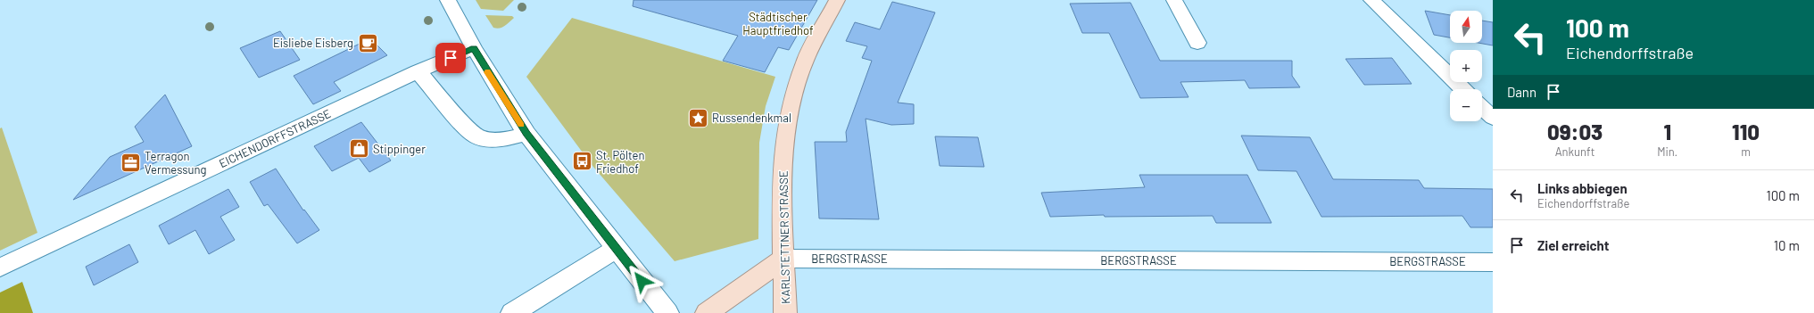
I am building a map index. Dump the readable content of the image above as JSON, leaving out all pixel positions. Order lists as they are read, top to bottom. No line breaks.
{"streets":{"main road":["KARLSTETTNER STRASSE"],"street":["EICHENDORFFSTRASSE","BERGSTRASSE"]},"crossings":[["KARLSTETTNER STRASSE","BERGSTRASSE"]],"parks":["Städtischer Hauptfriedhof"],"places":{"cafe":["Eisliebe Eisberg"],"place":["Russendenkmal"],"shop":["Stippinger"],"bus stop":["St. Pölten Friedhof"],"office":["Terragon Vermessung"]},"north":"top","page":{"turn":["100 m","Eichendorffstraße"],"map_buttons":["+","−"],"then":"Dann","eta":["09:03","Ankunft","1","Min.","110","m"],"list":[{"name":"Links abbiegen","note":"Eichendorffstraße","value":"100 m"},{"name":"Ziel erreicht","value":"10 m"}]}}
